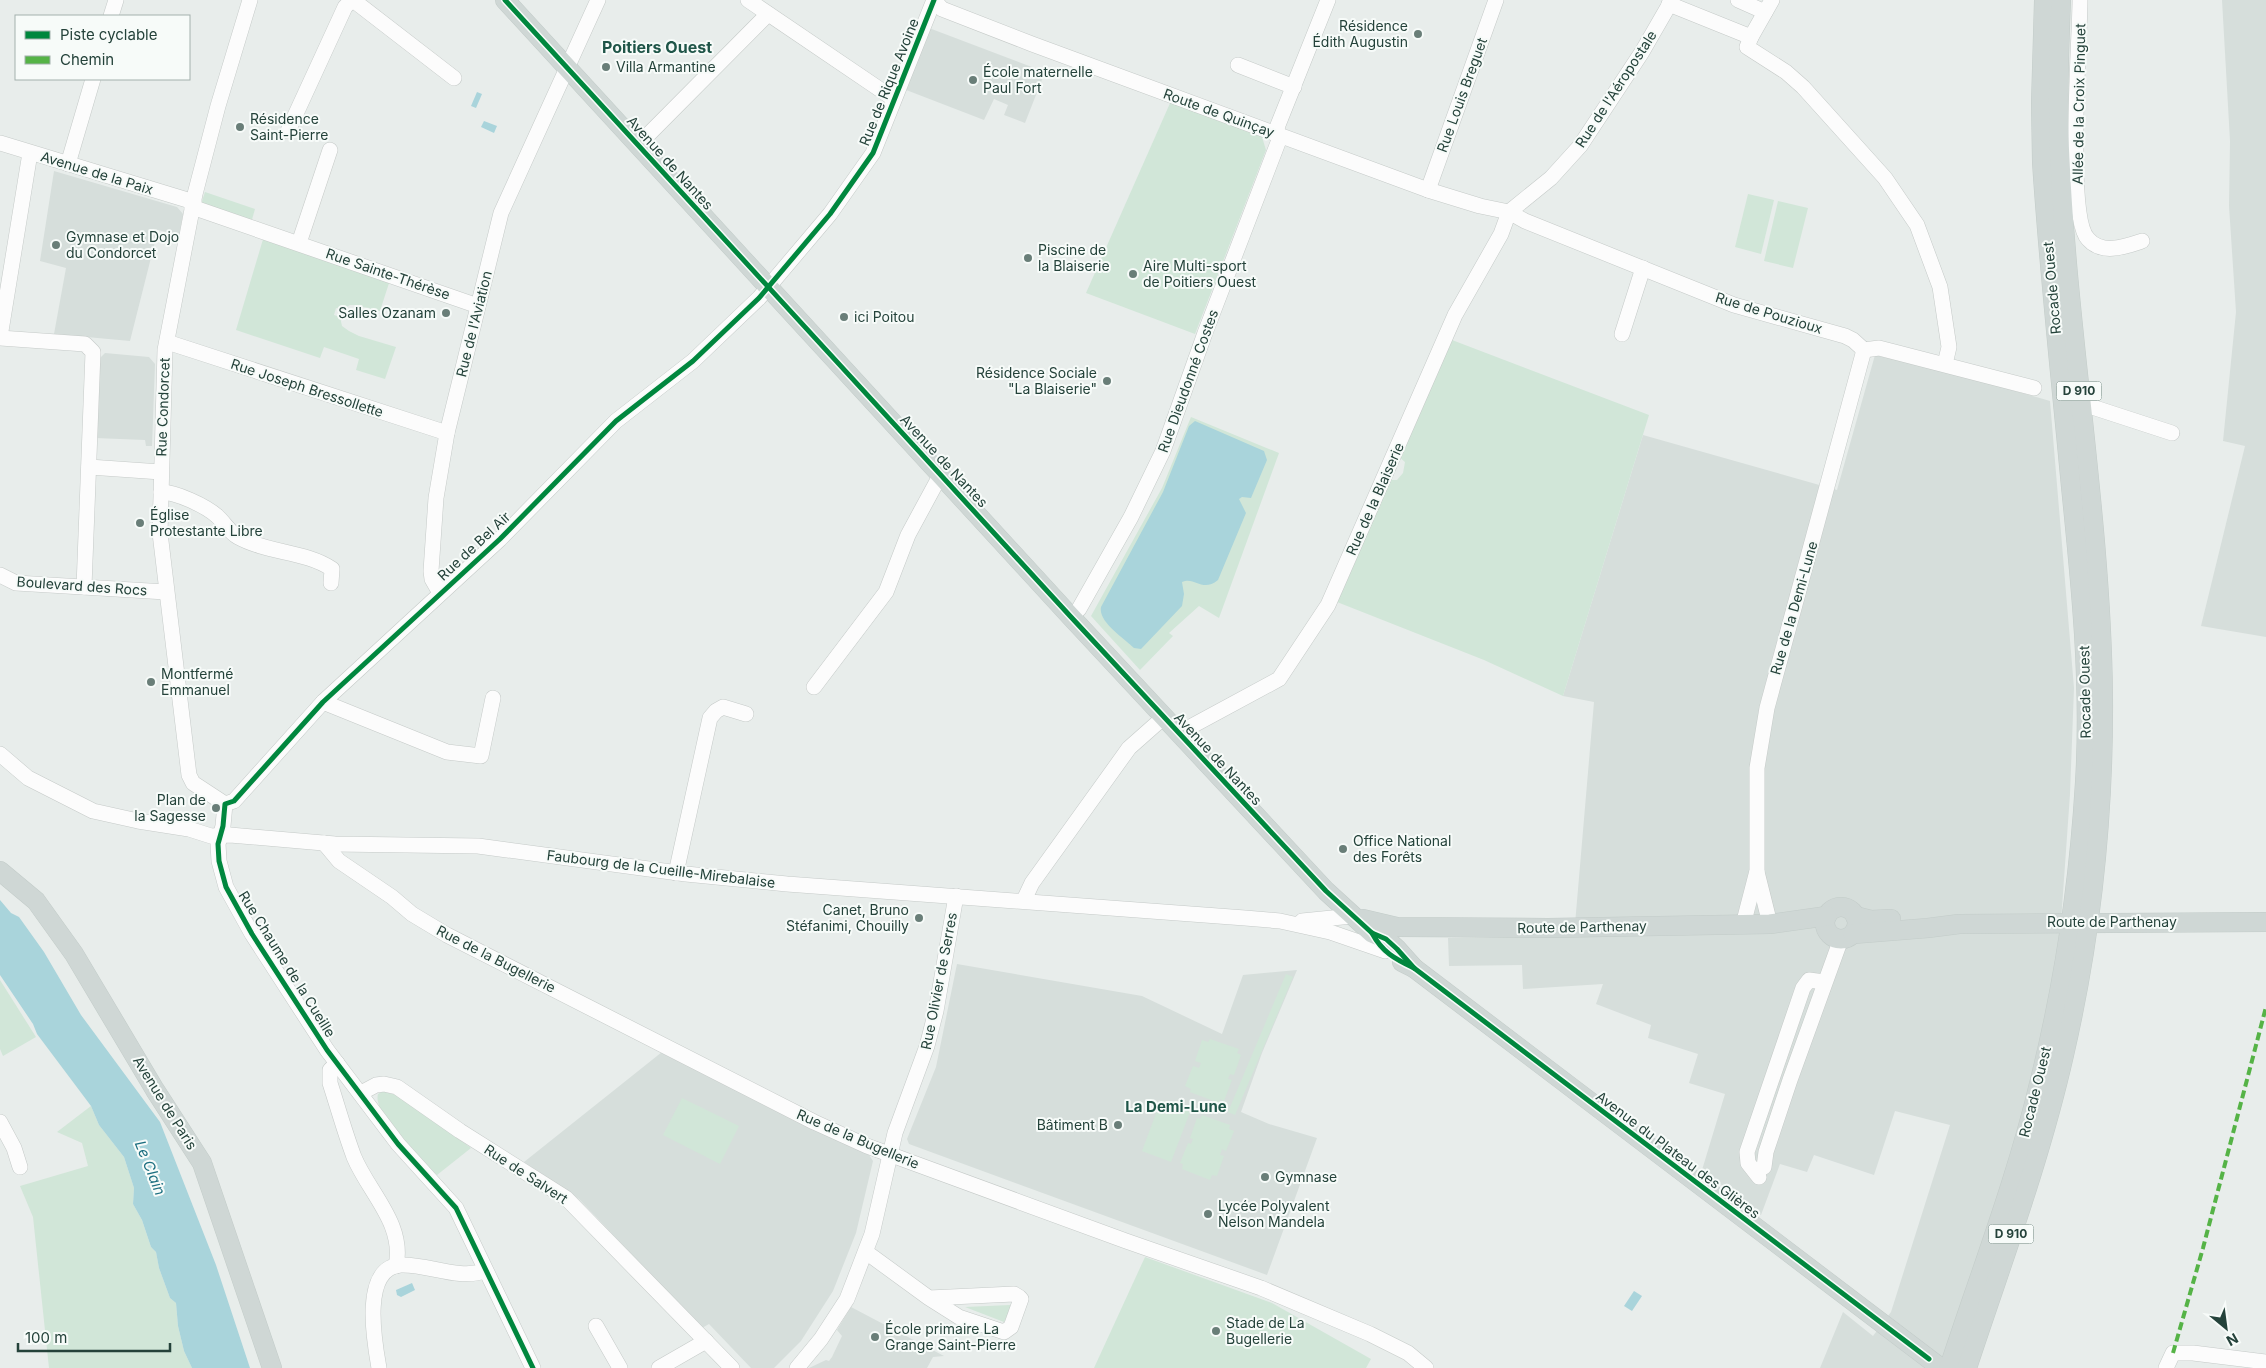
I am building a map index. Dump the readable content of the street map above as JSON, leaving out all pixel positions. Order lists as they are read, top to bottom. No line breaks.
{"streets":{"main road":["Avenue de Nantes","Rocade Ouest","D 910","Route de Parthenay","Avenue de Paris","Avenue du Plateau des Glières"],"street":["Rue de Rique Avoine","Rue de l'Aéropostale","Rue Louis Breguet","Allée de la Croix Pinguet","Route de Quinçay","Avenue de la Paix","Rue Sainte-Thérèse","Rue de Pouzioux","Rue de l'Aviation","Rue Dieudonné Costes","Rue Joseph Bressollette","Rue Condorcet","Rue de la Blaiserie","Rue de Bel Air","Boulevard des Rocs","Rue de la Demi-Lune","Faubourg de la Cueille-Mirebalaise","Rue de la Bugellerie","Rue Chaume de la Cueille","Rue Olivier de Serres","Rue de Salvert"]},"crossings":[["Rue de Rique Avoine","Route de Quinçay"],["Rue de Rique Avoine","Avenue de Nantes"],["Rue de Rique Avoine","Rue de Bel Air"],["Rue de l'Aéropostale","Route de Quinçay"],["Rue de l'Aéropostale","Rue de Pouzioux"],["Rue de l'Aéropostale","Rue de la Blaiserie"],["Rue Louis Breguet","Route de Quinçay"],["Route de Quinçay","Rue de Pouzioux"],["Route de Quinçay","Rue Dieudonné Costes"],["Route de Quinçay","Rue de la Blaiserie"],["Avenue de Nantes","Rue de l'Aviation"],["Avenue de Nantes","Rue Dieudonné Costes"],["Avenue de Nantes","Rue de la Blaiserie"],["Avenue de Nantes","Rue de Bel Air"],["Avenue de Nantes","Route de Parthenay"],["Avenue de Nantes","Avenue du Plateau des Glières"],["Avenue de la Paix","Rue Sainte-Thérèse"],["Avenue de la Paix","Rue Condorcet"],["Rue Sainte-Thérèse","Rue de l'Aviation"],["Rue Sainte-Thérèse","Rue Condorcet"],["Rocade Ouest","D 910"],["Rocade Ouest","Route de Parthenay"],["Rue de Pouzioux","Rue de la Blaiserie"],["Rue de Pouzioux","Rue de la Demi-Lune"],["Rue de l'Aviation","Rue Joseph Bressollette"],["Rue de l'Aviation","Rue de Bel Air"],["Rue Joseph Bressollette","Rue Condorcet"],["D 910","Route de Parthenay"],["Rue Condorcet","Rue de Bel Air"],["Rue Condorcet","Boulevard des Rocs"],["Rue de la Demi-Lune","Route de Parthenay"],["Faubourg de la Cueille-Mirebalaise","Rue de la Bugellerie"],["Faubourg de la Cueille-Mirebalaise","Rue Chaume de la Cueille"],["Faubourg de la Cueille-Mirebalaise","Rue Olivier de Serres"],["Route de Parthenay","Avenue du Plateau des Glières"],["Rue de la Bugellerie","Rue Olivier de Serres"],["Rue Chaume de la Cueille","Rue de Salvert"]],"districts":["Poitiers Ouest","La Demi-Lune"],"water":["Le Clain"],"places":["Résidence Édith Augustin","Villa Armantine","École maternelle Paul Fort","Résidence Saint-Pierre","Gymnase et Dojo du Condorcet","Piscine de la Blaiserie","Aire Multi-sport de Poitiers Ouest","Salles Ozanam","ici Poitou","Résidence Sociale \"La Blaiserie\"","Église Protestante Libre","Montfermé Emmanuel","Plan de la Sagesse","Office National des Forêts","Canet, Bruno Stéfanimi, Chouilly","Bâtiment B","Gymnase","Lycée Polyvalent Nelson Mandela","Stade de La Bugellerie","École primaire La Grange Saint-Pierre"],"legend":["Piste cyclable","Chemin"],"scale_bar":"100 m","north":"bottom right"}
